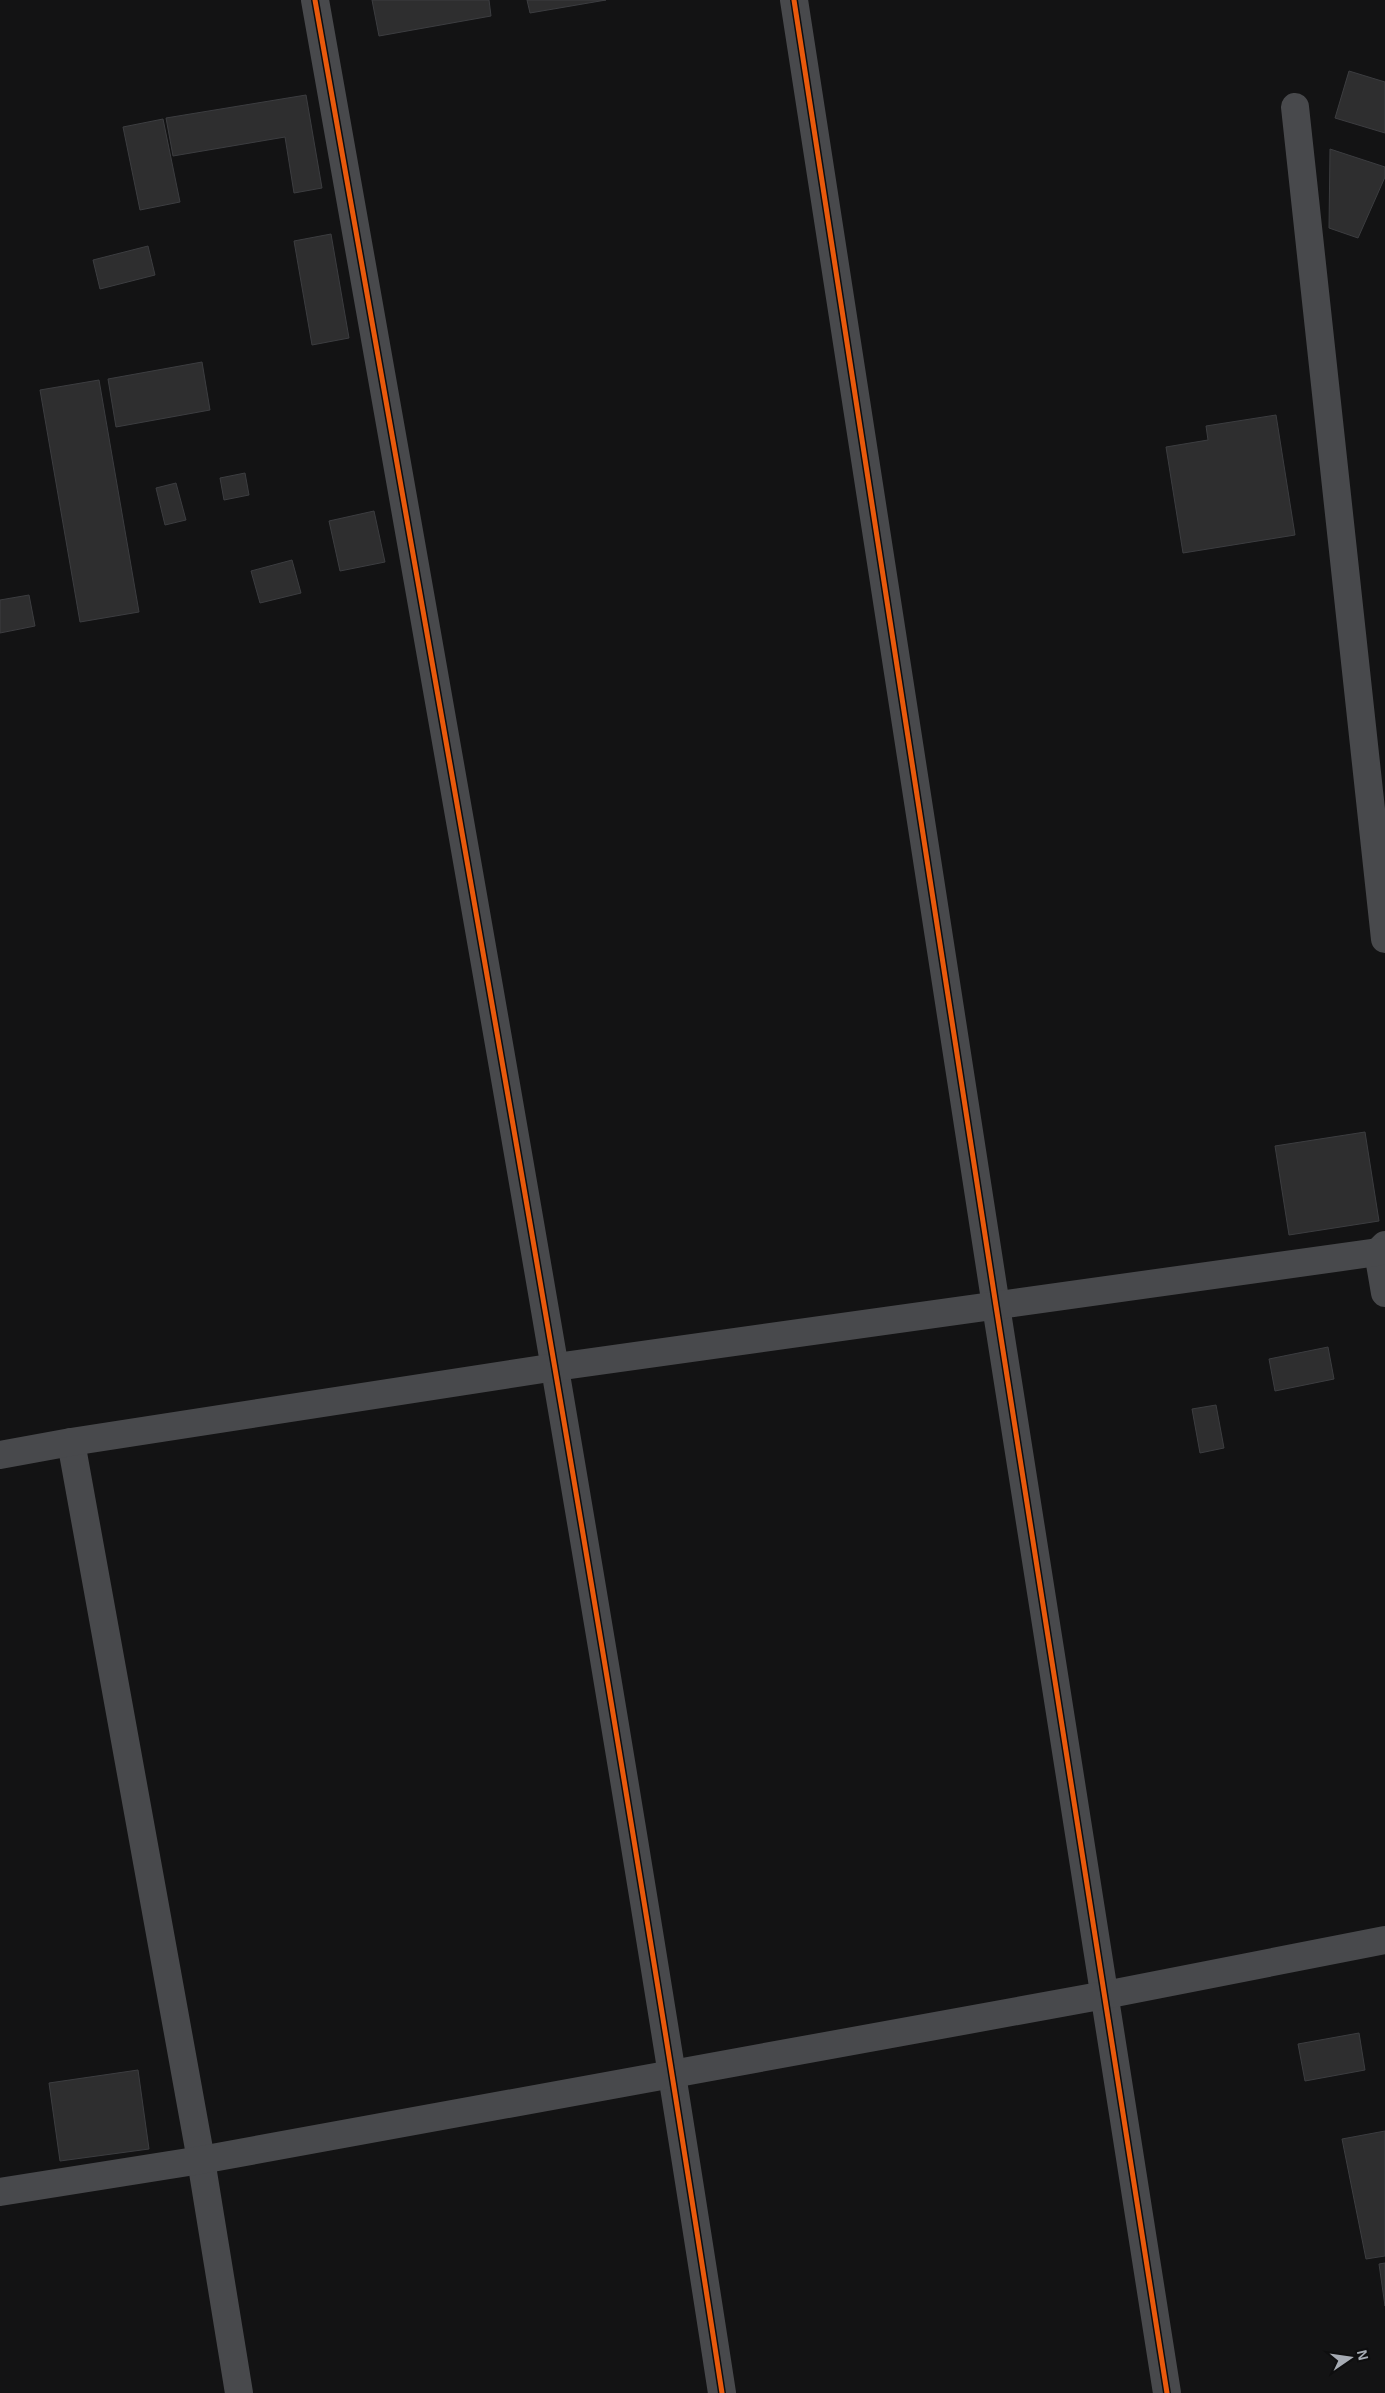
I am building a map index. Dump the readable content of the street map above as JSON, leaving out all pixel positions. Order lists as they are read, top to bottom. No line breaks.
{"north":"right"}
